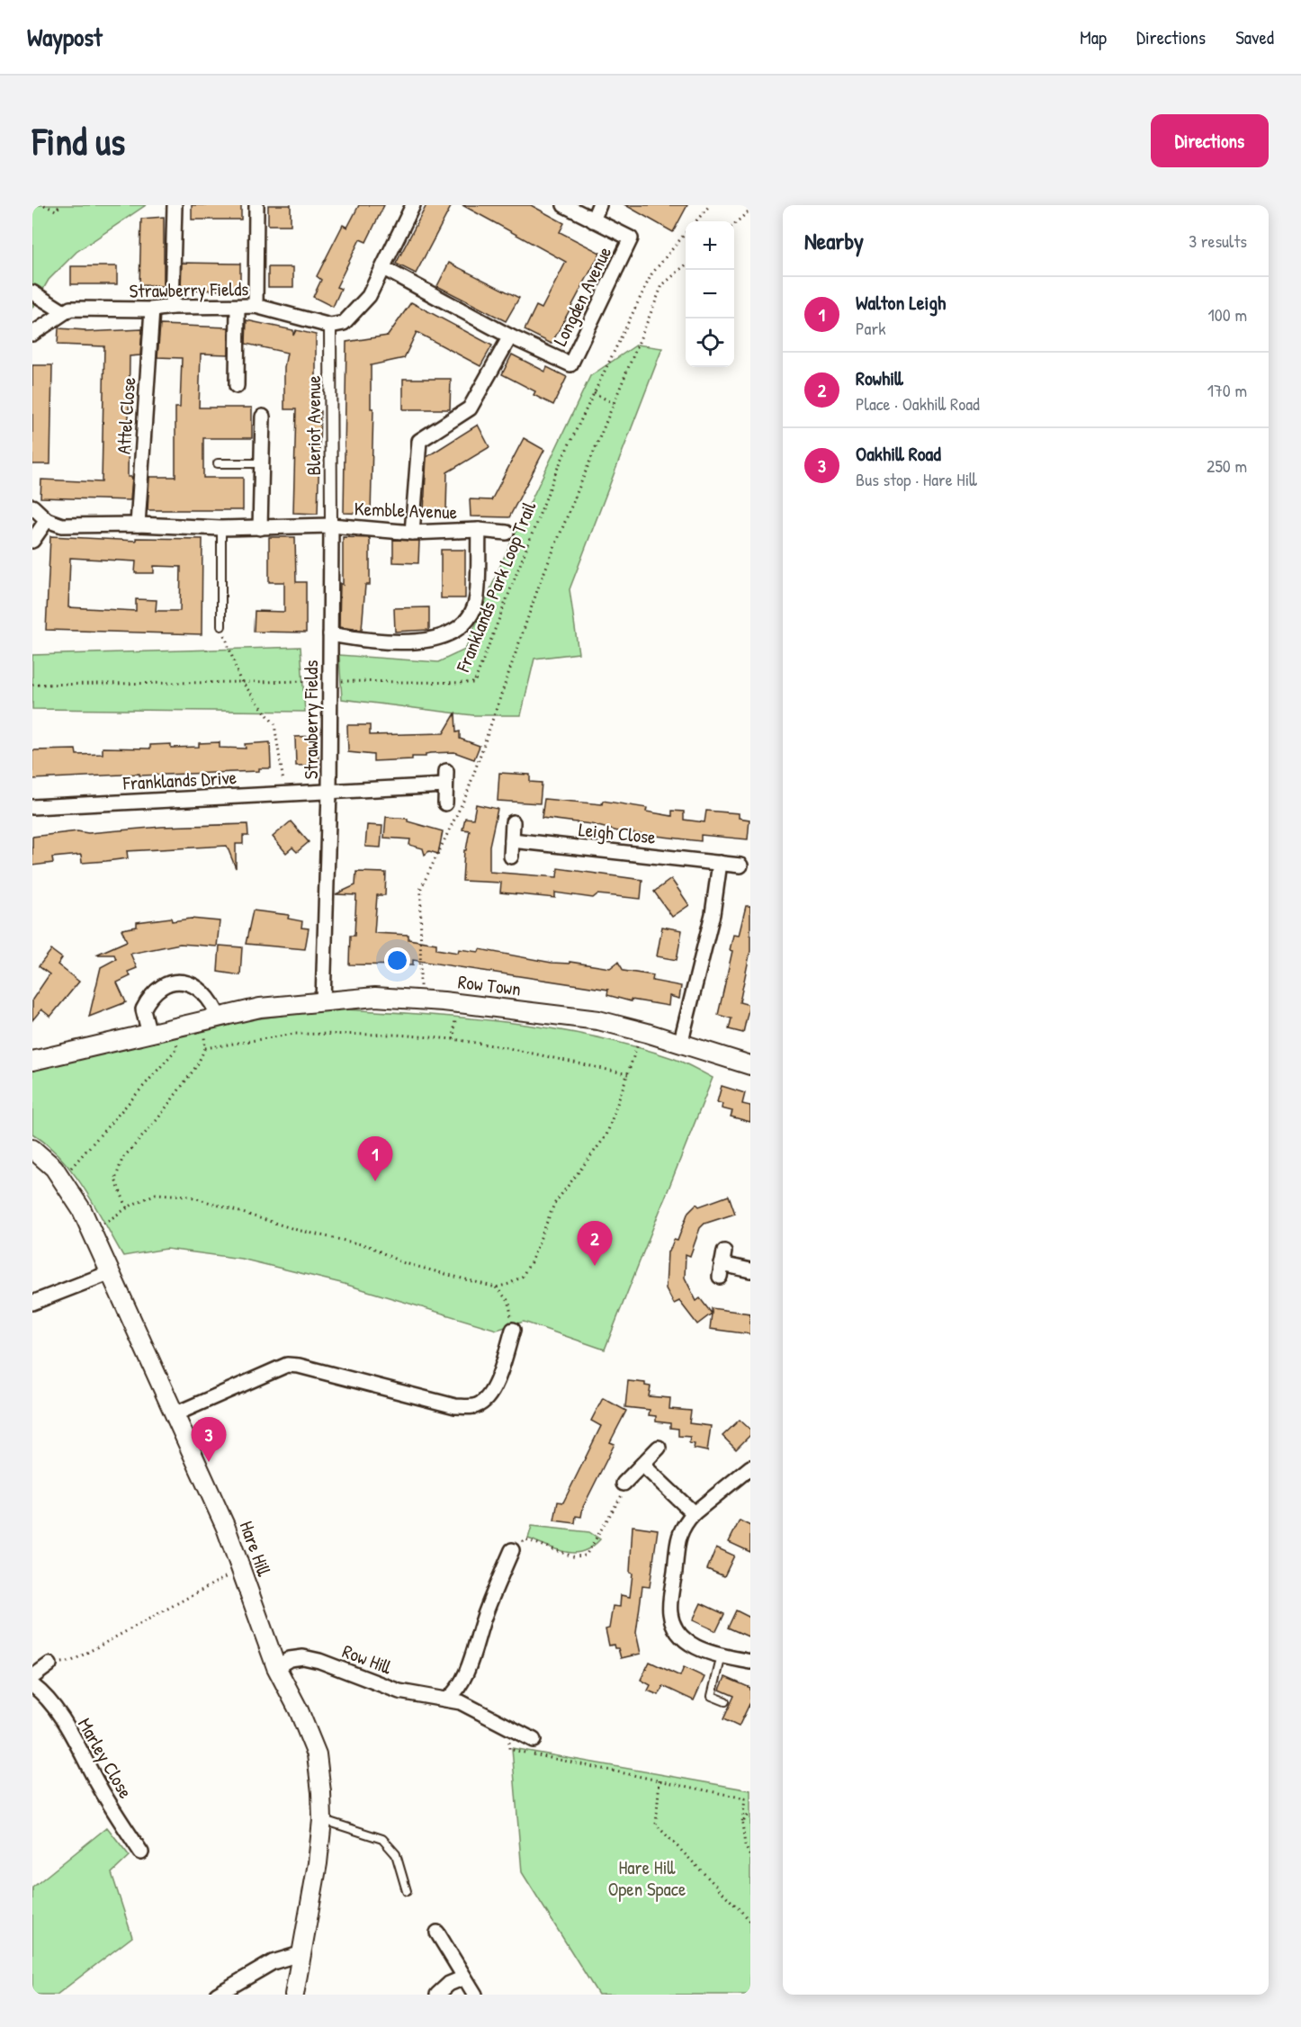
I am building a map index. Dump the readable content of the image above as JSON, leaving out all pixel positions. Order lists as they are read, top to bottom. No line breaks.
{"streets":{"street":["Strawberry Fields","Longden Avenue","Attel Close","Bleriot Avenue","Kemble Avenue","Franklands Drive","Leigh Close","Row Town","Hare Hill","Row Hill","Marley Close"],"path":["Franklands Park Loop Trail"]},"crossings":[["Strawberry Fields","Attel Close"],["Strawberry Fields","Bleriot Avenue"],["Strawberry Fields","Kemble Avenue"],["Strawberry Fields","Franklands Park Loop Trail"],["Strawberry Fields","Franklands Drive"],["Bleriot Avenue","Kemble Avenue"],["Hare Hill","Row Hill"]],"parks":["Hare Hill Open Space"],"page":{"header":"Waypost","nav":["Map","Directions","Saved"],"buttons":"Directions","title":"Find us","heading":["Nearby","3 results"],"map_buttons":["+","−"],"list":[{"mark":"1","name":"Walton Leigh","note":"Park","value":"100 m"},{"mark":"2","name":"Rowhill","note":"Place · Oakhill Road","value":"170 m"},{"mark":"3","name":"Oakhill Road","note":"Bus stop · Hare Hill","value":"250 m"}],"pins":["1","2","3"]}}
